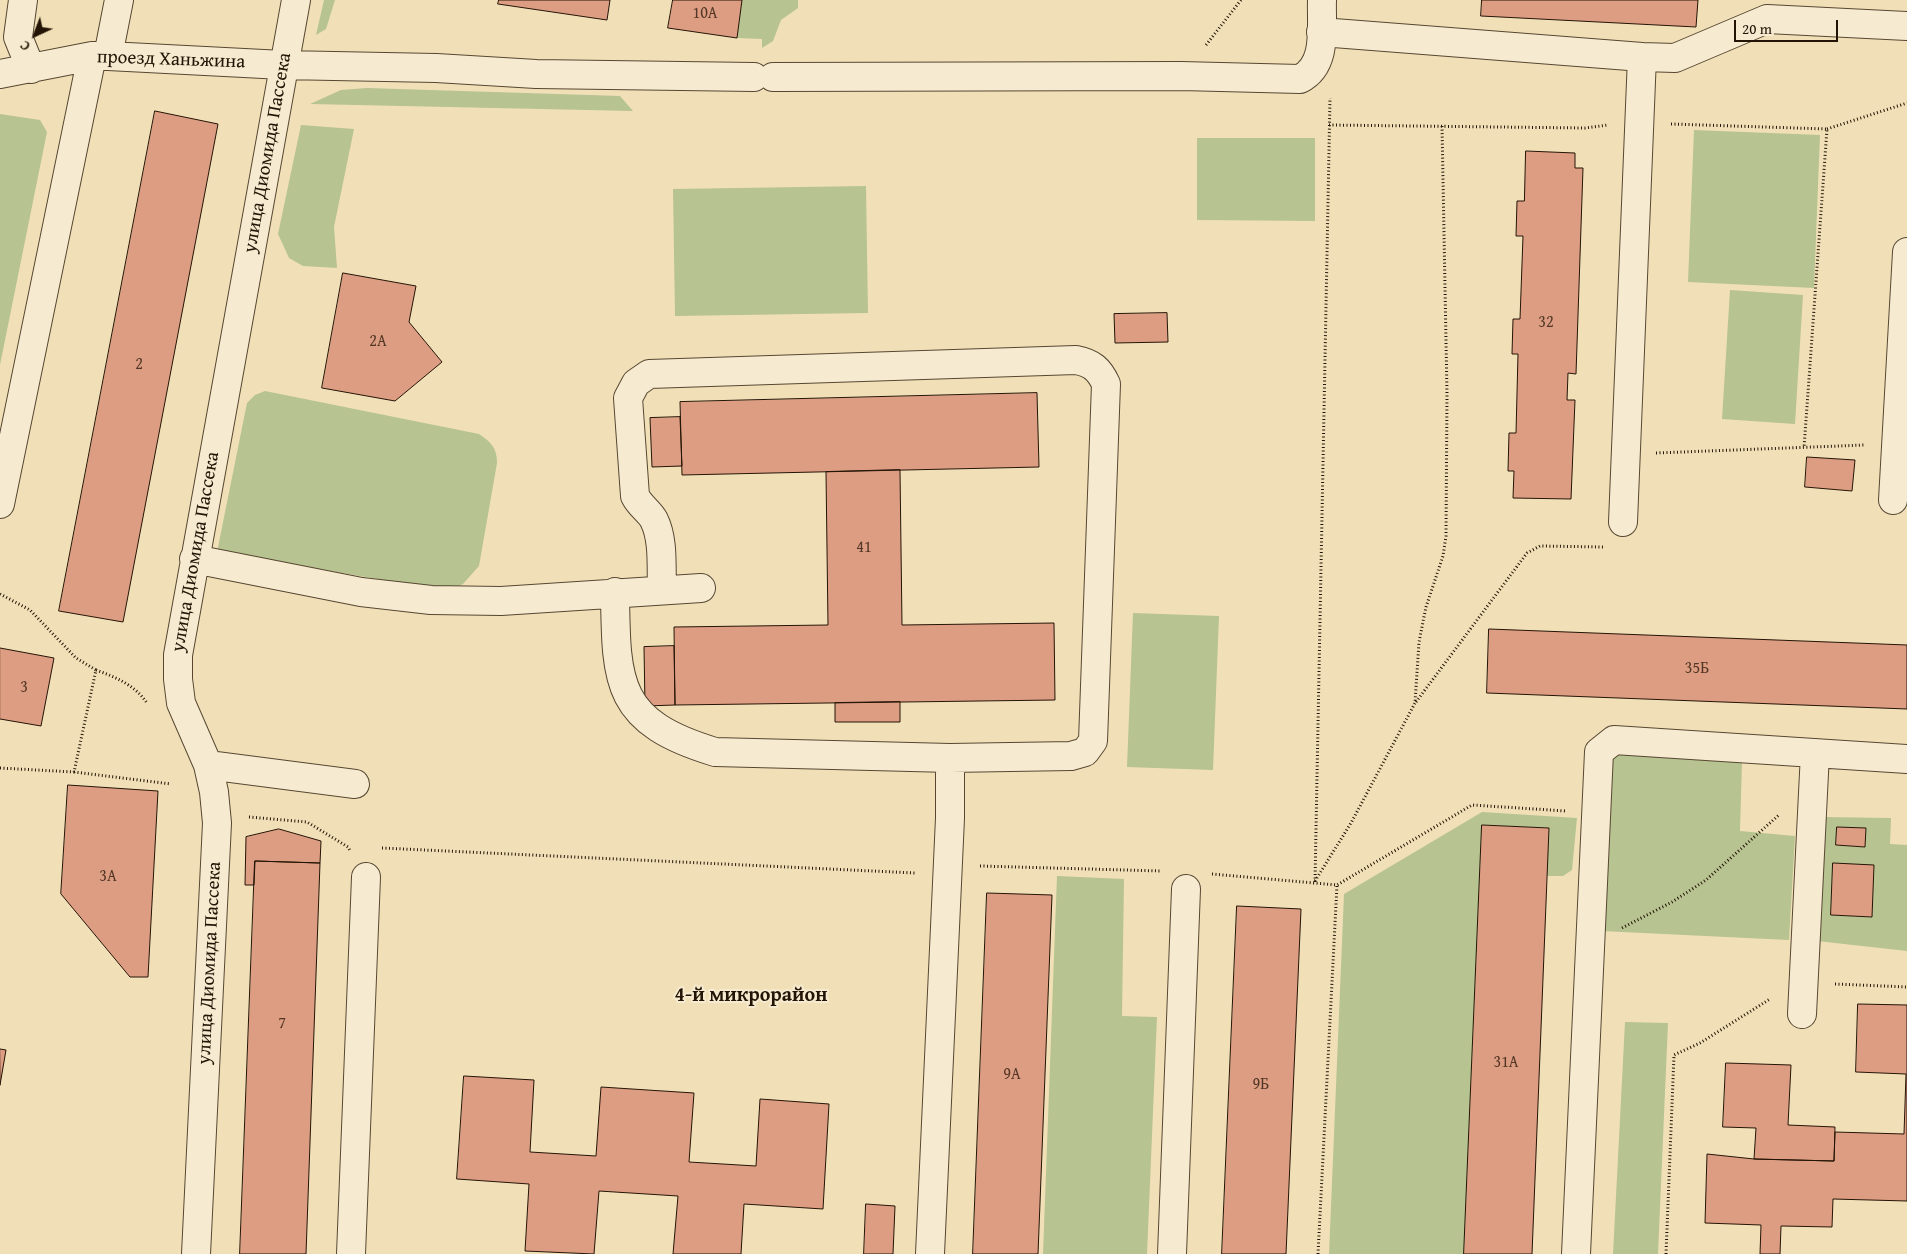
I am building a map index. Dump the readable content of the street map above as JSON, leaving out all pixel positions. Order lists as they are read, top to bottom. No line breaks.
{"streets":{"street":["проезд Ханьжина","улица Диомида Пассека"]},"crossings":[["проезд Ханьжина","улица Диомида Пассека"]],"districts":["4-й микрорайон"],"house_numbers":["10А","32","2А","2","41","35Б","3","3А","7","31А","9А","9Б"],"scale_bar":"20 m","north":"bottom left"}
